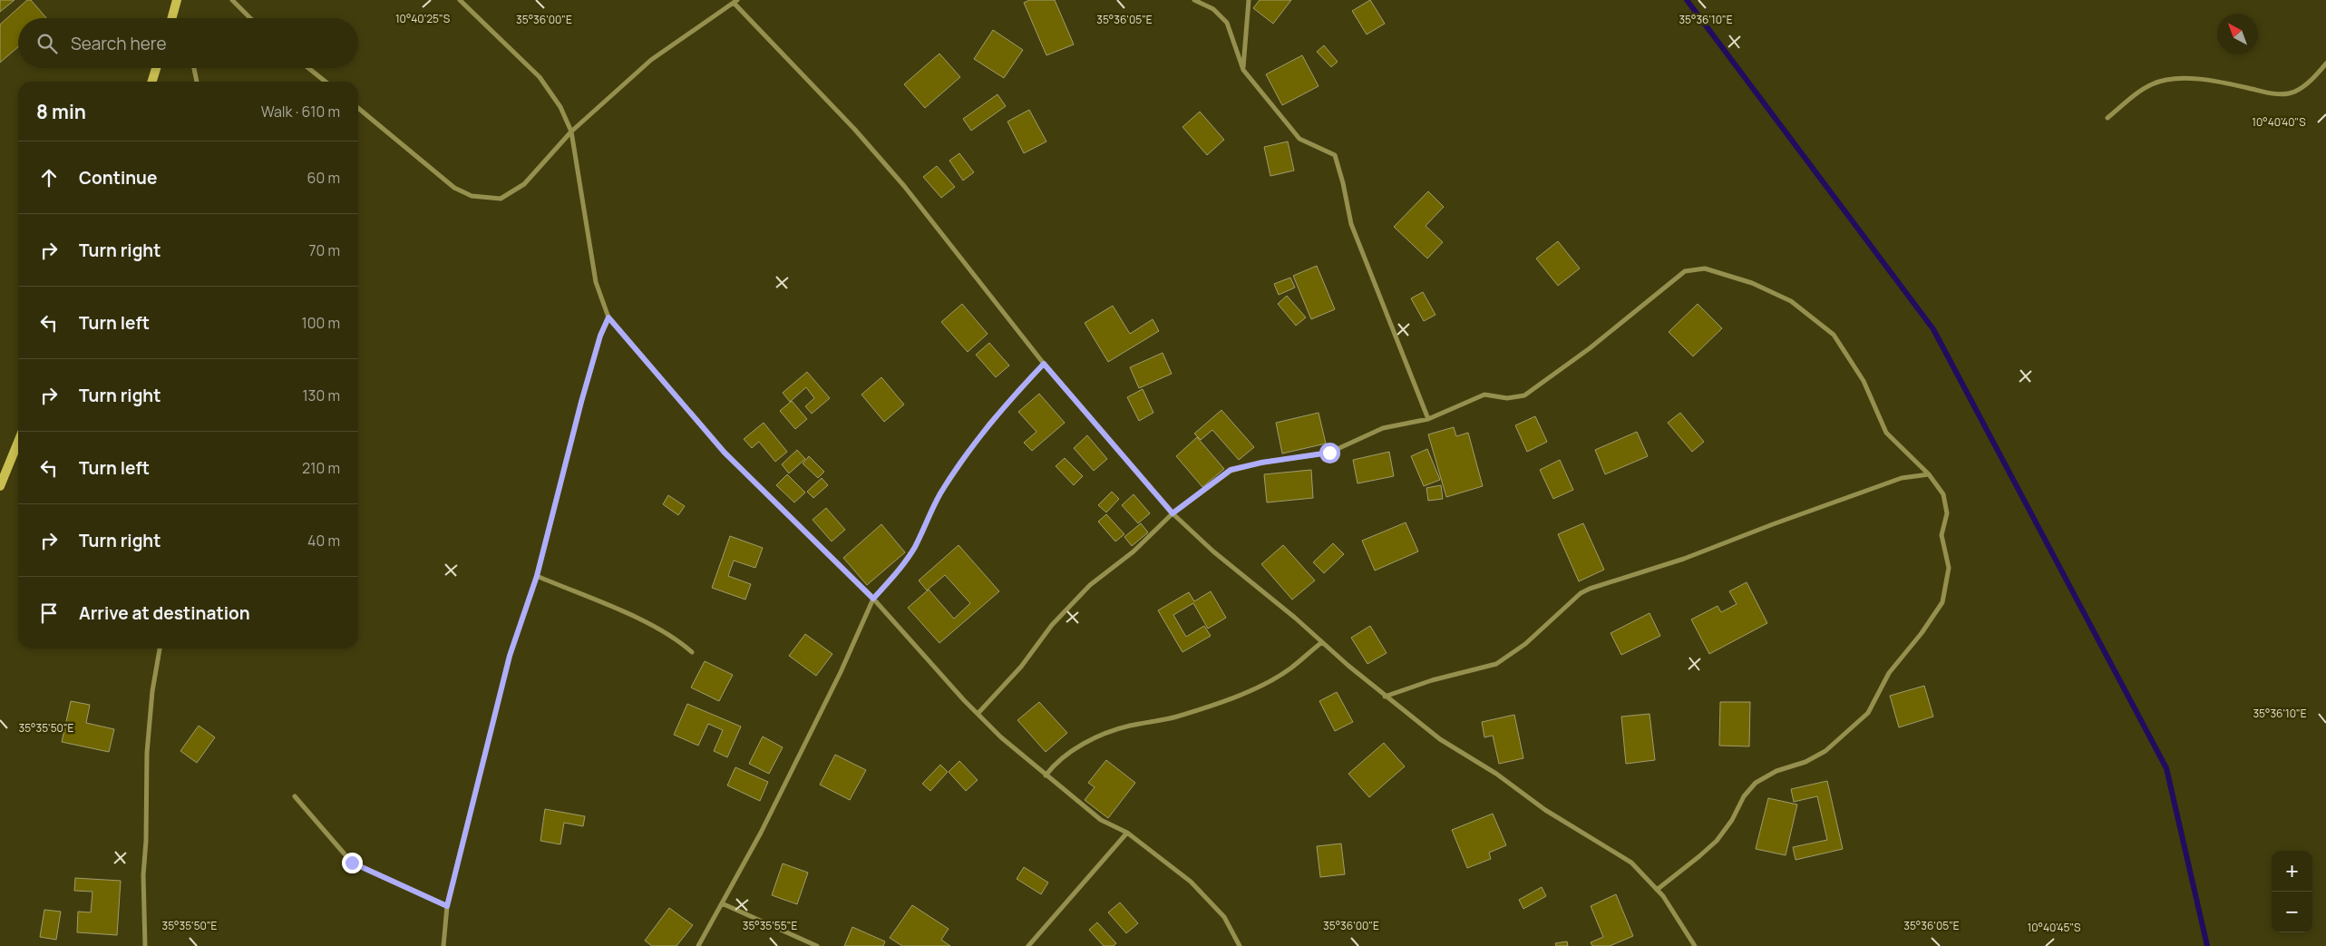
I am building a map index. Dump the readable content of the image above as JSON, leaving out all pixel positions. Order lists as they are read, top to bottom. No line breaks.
{"north":"top left","page":{"search":"Search here","heading":["8 min","Walk · 610 m"],"list":[["Continue","60 m"],["Turn right","70 m"],["Turn left","100 m"],["Turn right","130 m"],["Turn left","210 m"],["Turn right","40 m"],"Arrive at destination"],"map_buttons":["+","−"]},"coordinates":["10°40'25\"S","35°36'00\"E","35°36'05\"E","35°36'10\"E","10°40'40\"S","35°35'50\"E","35°35'55\"E","10°40'45\"S"]}
